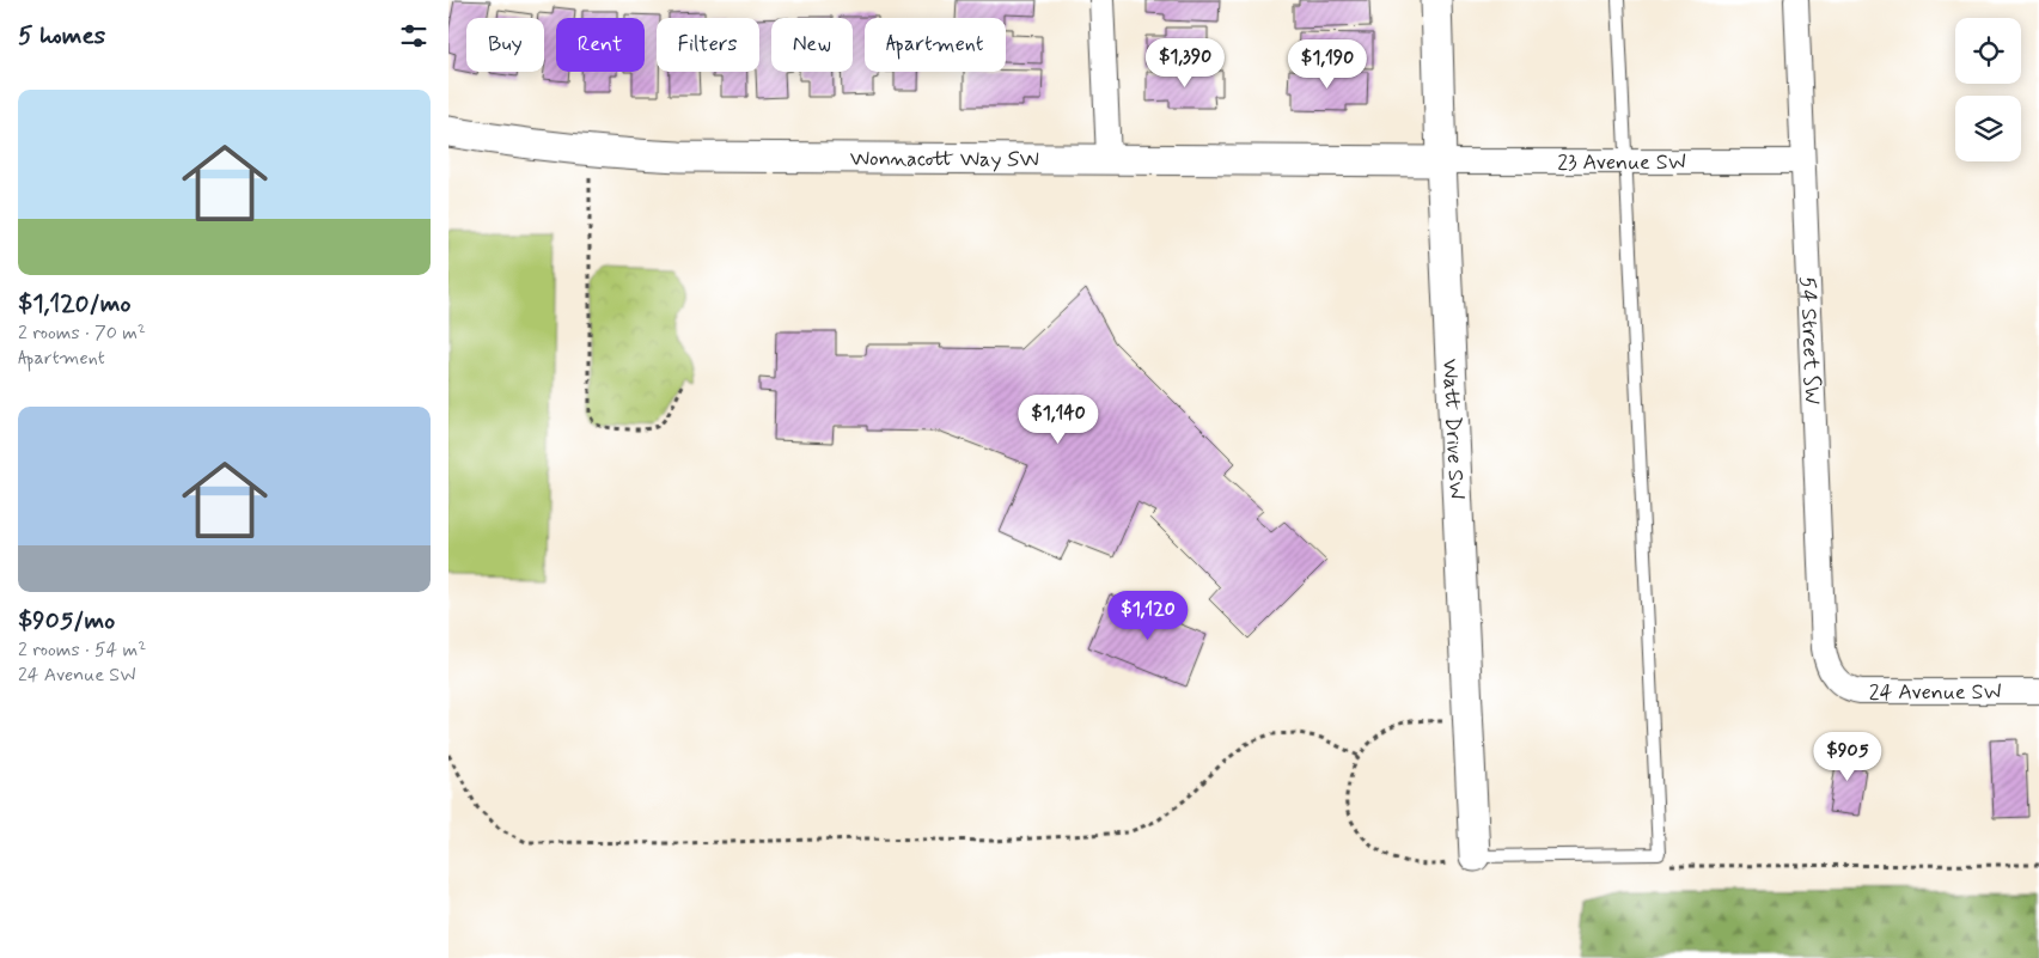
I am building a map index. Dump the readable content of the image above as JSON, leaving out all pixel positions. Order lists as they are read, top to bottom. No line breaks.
{"streets":{"street":["Wonnacott Way SW","23 Avenue SW","54 Street SW","Watt Drive SW","24 Avenue SW"]},"crossings":[["Wonnacott Way SW","23 Avenue SW"],["Wonnacott Way SW","Watt Drive SW"],["23 Avenue SW","54 Street SW"],["23 Avenue SW","Watt Drive SW"],["54 Street SW","24 Avenue SW"]],"page":{"heading":"5 homes","chip":["Buy","Rent","Filters","New","Apartment"],"price":["$1,390","$1,190","$1,140","$1,120","$905"],"list":[{"name":"$1,120/mo","note":"2 rooms · 70 m² · Apartment"},{"name":"$905/mo","note":"2 rooms · 54 m² · 24 Avenue SW"}]}}
